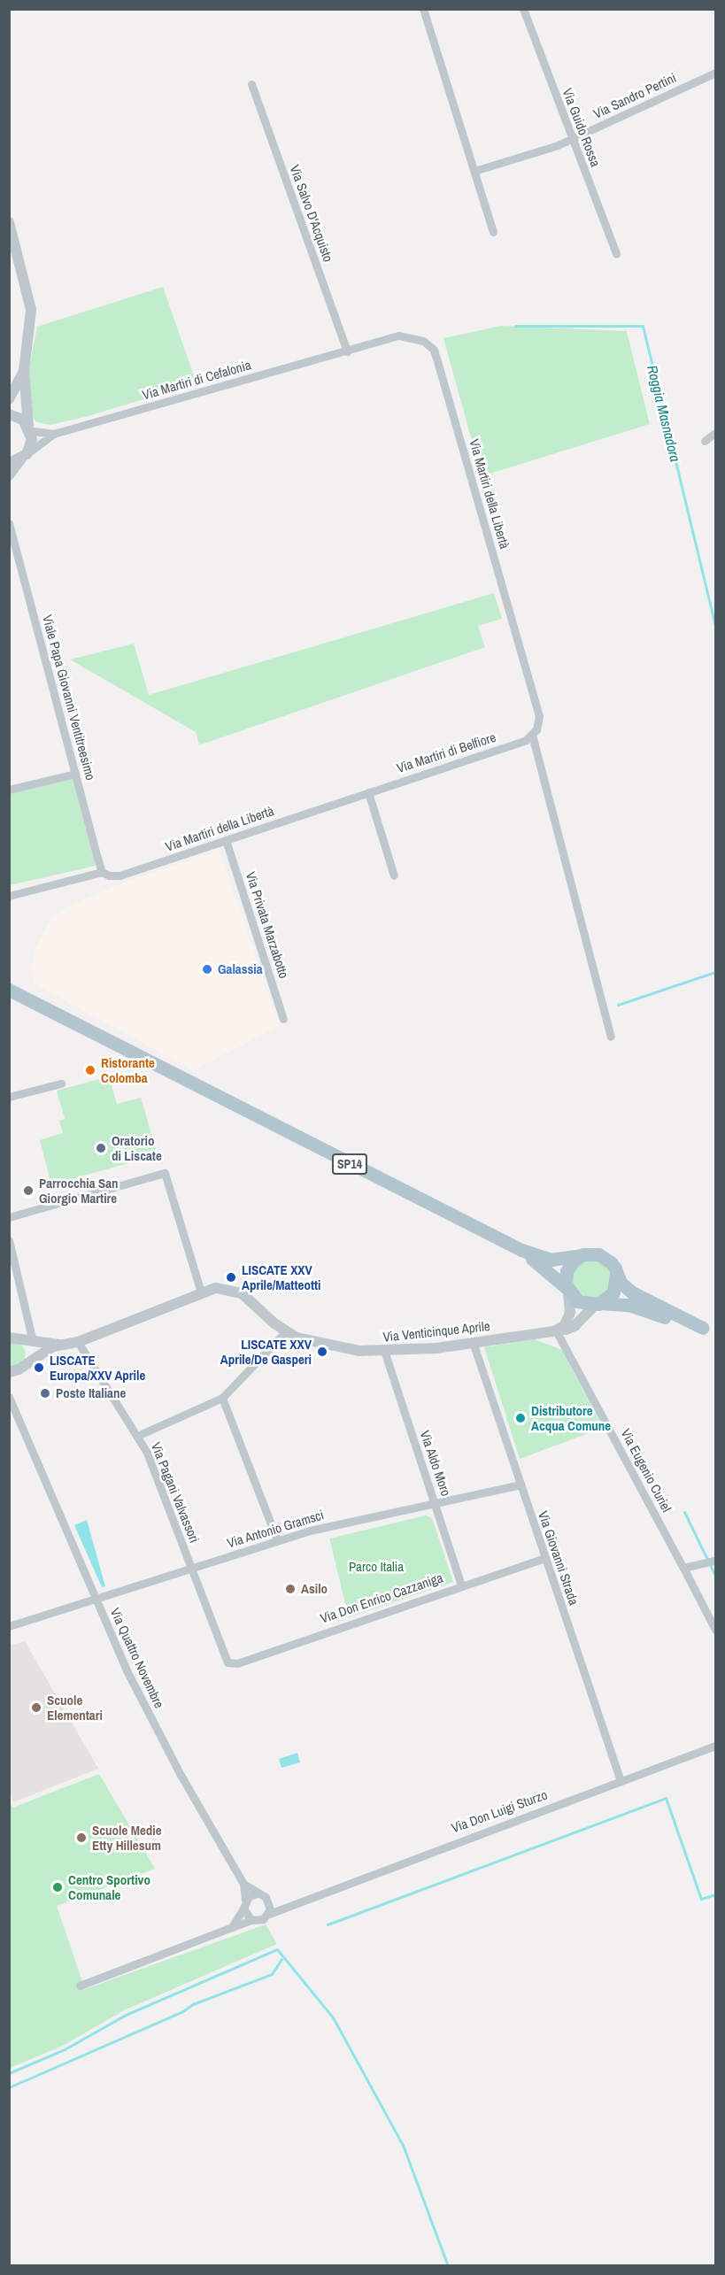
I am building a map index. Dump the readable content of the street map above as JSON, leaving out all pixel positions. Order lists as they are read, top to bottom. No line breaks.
{"streets":{"main road":["SP14"],"street":["Via Sandro Pertini","Via Guido Rossa","Via Salvo D'Acquisto","Via Martiri di Cefalonia","Via Martiri della Libertà","Viale Papa Giovanni Ventitreesimo","Via Martiri di Belfiore","Via Privata Marzabotto","Via Venticinque Aprile","Via Aldo Moro","Via Eugenio Curiel","Via Pagani Valvassori","Via Antonio Gramsci","Via Giovanni Strada","Via Don Enrico Cazzaniga","Via Quattro Novembre","Via Don Luigi Sturzo"]},"crossings":[["Via Sandro Pertini","Via Guido Rossa"],["Via Salvo D'Acquisto","Via Martiri di Cefalonia"],["Via Salvo D'Acquisto","Via Martiri della Libertà"],["Via Martiri di Cefalonia","Via Martiri della Libertà"],["Via Martiri della Libertà","Viale Papa Giovanni Ventitreesimo"],["Via Martiri della Libertà","Via Martiri di Belfiore"],["Via Martiri della Libertà","Via Privata Marzabotto"],["SP14","Via Venticinque Aprile"],["Via Venticinque Aprile","Via Aldo Moro"],["Via Venticinque Aprile","Via Eugenio Curiel"],["Via Venticinque Aprile","Via Pagani Valvassori"],["Via Venticinque Aprile","Via Giovanni Strada"],["Via Aldo Moro","Via Antonio Gramsci"],["Via Aldo Moro","Via Don Enrico Cazzaniga"],["Via Pagani Valvassori","Via Antonio Gramsci"],["Via Pagani Valvassori","Via Don Enrico Cazzaniga"],["Via Antonio Gramsci","Via Giovanni Strada"],["Via Antonio Gramsci","Via Quattro Novembre"],["Via Giovanni Strada","Via Don Enrico Cazzaniga"],["Via Giovanni Strada","Via Don Luigi Sturzo"],["Via Quattro Novembre","Via Don Luigi Sturzo"]],"water":["Roggia Masnadora"],"parks":["Parco Italia"],"places":["Galassia","Ristorante Colomba","Oratorio di Liscate","Parrocchia San Giorgio Martire","LISCATE XXV Aprile/Matteotti","LISCATE XXV Aprile/De Gasperi","LISCATE Europa/XXV Aprile","Poste Italiane","Distributore Acqua Comune","Asilo","Scuole Elementari","Scuole Medie Etty Hillesum","Centro Sportivo Comunale"]}
